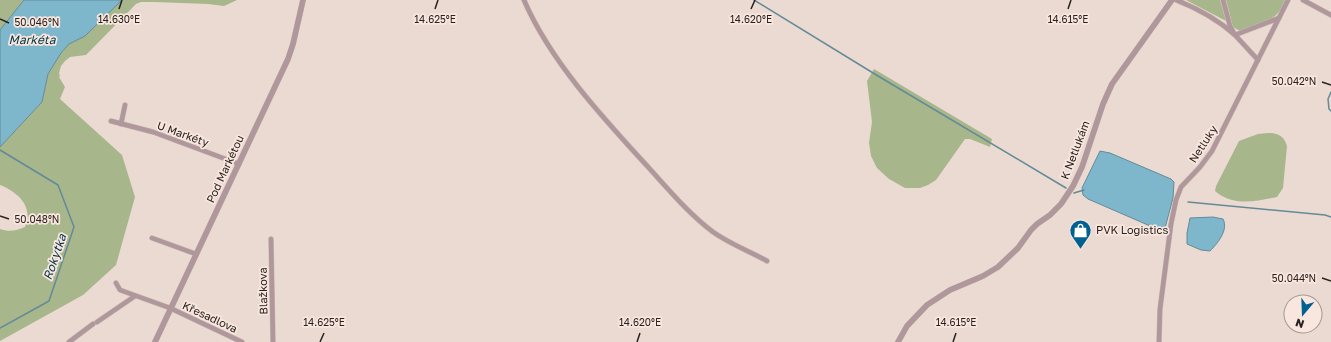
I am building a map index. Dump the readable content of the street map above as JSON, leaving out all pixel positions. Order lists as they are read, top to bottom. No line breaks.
{"streets":{"street":["U Markéty","Netluky","K Netlukám","Pod Markétou","Blažkova","Křesadlova"]},"crossings":[["U Markéty","Pod Markétou"],["Pod Markétou","Křesadlova"]],"water":["Markéta","Rokytka"],"places":{"shop":["PVK Logistics"]},"north":"bottom","coordinates":["14.630°E","14.625°E","14.620°E","14.615°E","50.046°N","50.042°N","50.048°N","50.044°N"]}
